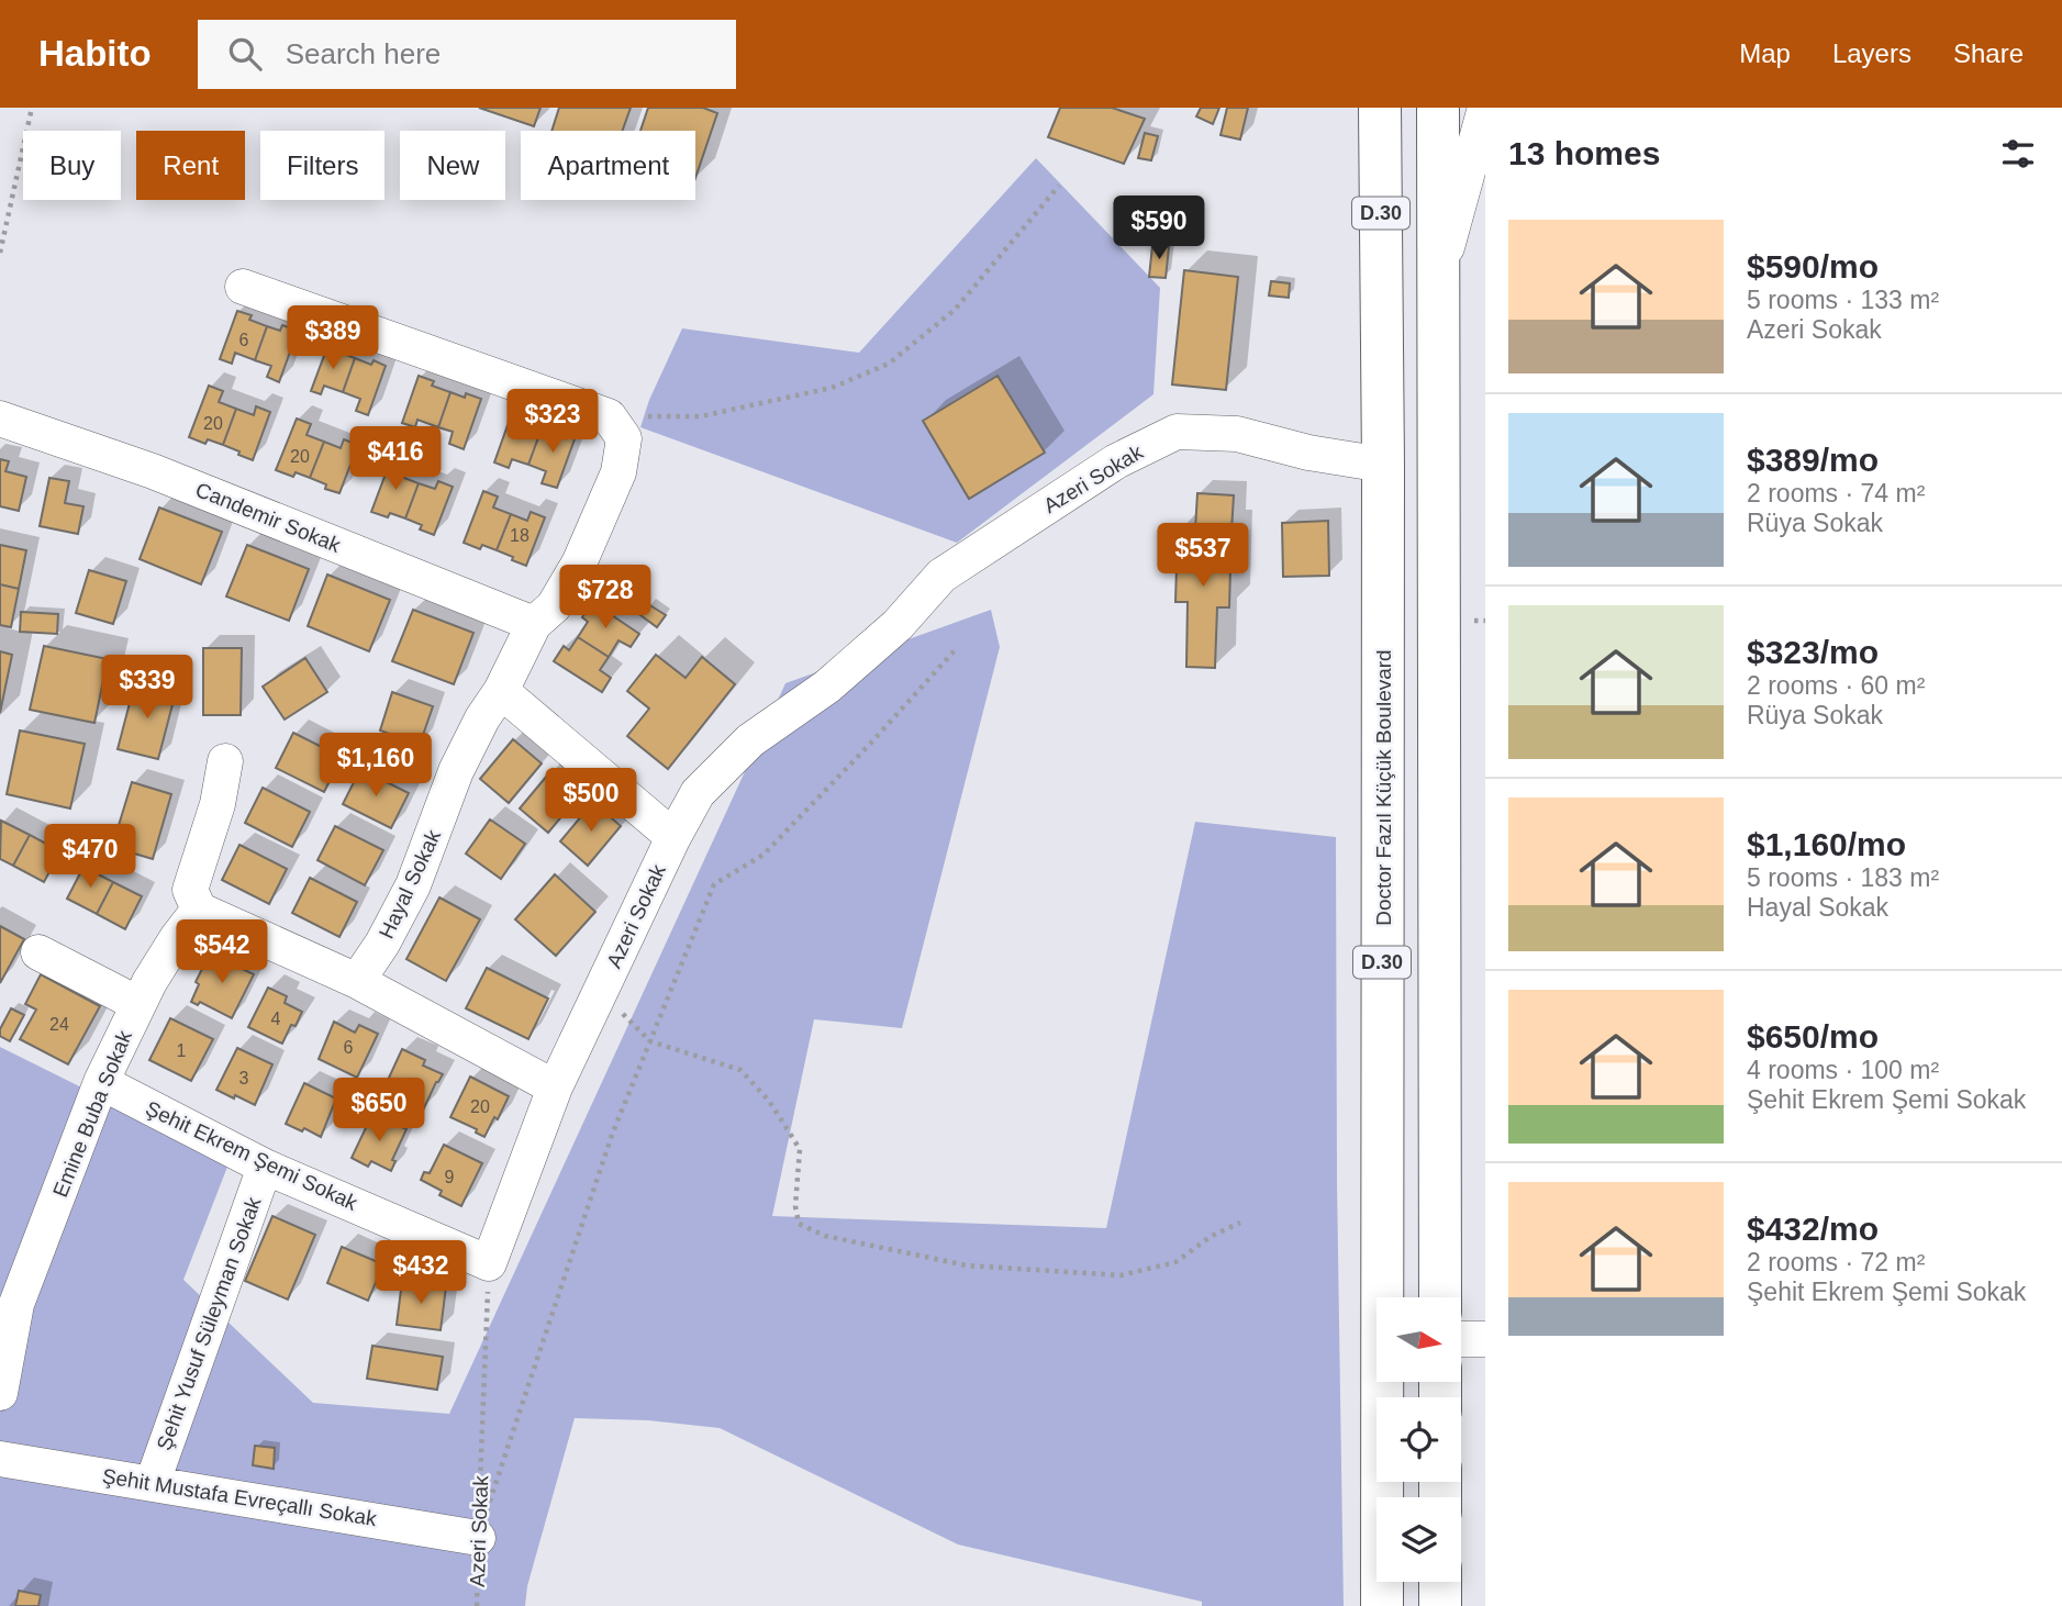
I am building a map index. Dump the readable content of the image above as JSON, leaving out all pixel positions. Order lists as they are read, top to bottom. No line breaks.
{"streets":{"highway":["D.30","Doctor Fazıl Küçük Boulevard"],"street":["Azeri Sokak","Candemir Sokak","Hayal Sokak","Emine Buba Sokak","Şehit Ekrem Şemi Sokak","Şehit Yusuf Süleyman Sokak","Şehit Mustafa Evreçallı Sokak"]},"crossings":[["Azeri Sokak","Doctor Fazıl Küçük Boulevard"],["Azeri Sokak","Şehit Ekrem Şemi Sokak"],["Azeri Sokak","Şehit Mustafa Evreçallı Sokak"],["Candemir Sokak","Hayal Sokak"],["Emine Buba Sokak","Şehit Ekrem Şemi Sokak"],["Şehit Ekrem Şemi Sokak","Şehit Yusuf Süleyman Sokak"],["Şehit Yusuf Süleyman Sokak","Şehit Mustafa Evreçallı Sokak"]],"house_numbers":["6","20","20","18","4","24","6","1","3","20","9"],"north":"right","page":{"header":"Habito","search":"Search here","nav":["Map","Layers","Share"],"heading":"13 homes","chip":["Buy","Rent","Filters","New","Apartment"],"price":["$590","$389","$323","$416","$537","$728","$339","$1,160","$500","$470","$542","$650","$432"],"list":[{"name":"$590/mo","note":"5 rooms · 133 m² · Azeri Sokak"},{"name":"$389/mo","note":"2 rooms · 74 m² · Rüya Sokak"},{"name":"$323/mo","note":"2 rooms · 60 m² · Rüya Sokak"},{"name":"$1,160/mo","note":"5 rooms · 183 m² · Hayal Sokak"},{"name":"$650/mo","note":"4 rooms · 100 m² · Şehit Ekrem Şemi Sokak"},{"name":"$432/mo","note":"2 rooms · 72 m² · Şehit Ekrem Şemi Sokak"}]}}
